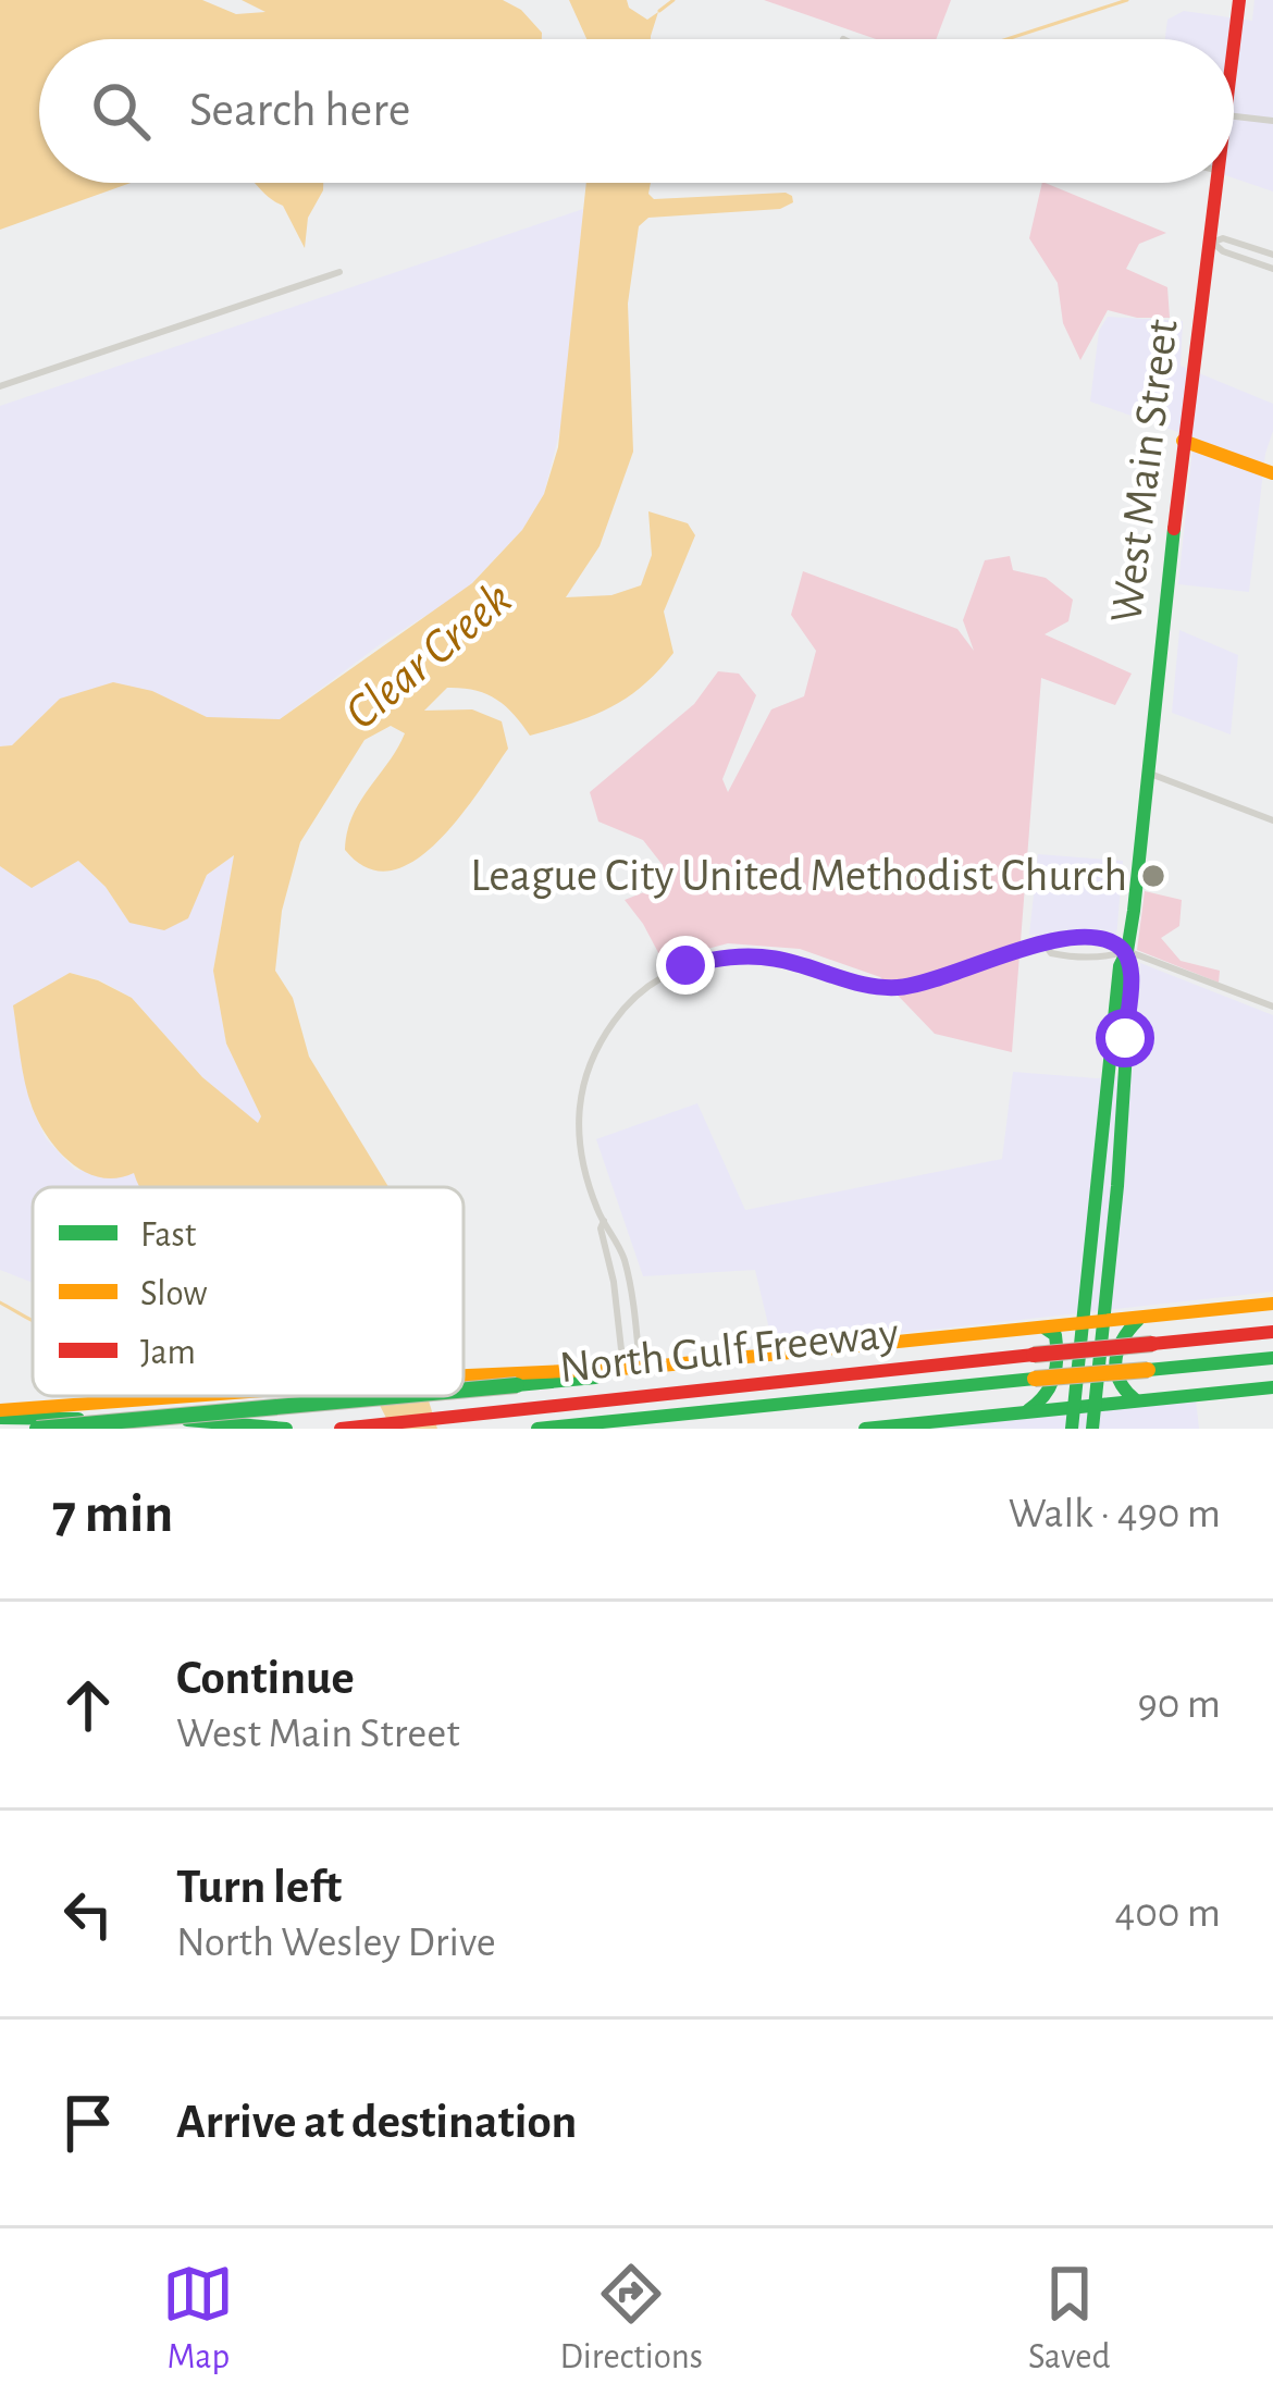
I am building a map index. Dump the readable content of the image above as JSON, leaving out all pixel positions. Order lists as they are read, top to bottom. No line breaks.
{"streets":{"main road":["West Main Street","North Gulf Freeway"]},"water":["Clear Creek"],"places":["League City United Methodist Church"],"legend":["Fast","Slow","Jam"],"page":{"search":"Search here","heading":["7 min","Walk · 490 m"],"list":[["Continue","West Main Street","90 m"],["Turn left","North Wesley Drive","400 m"],"Arrive at destination"],"nav":["Map","Directions","Saved"]}}
